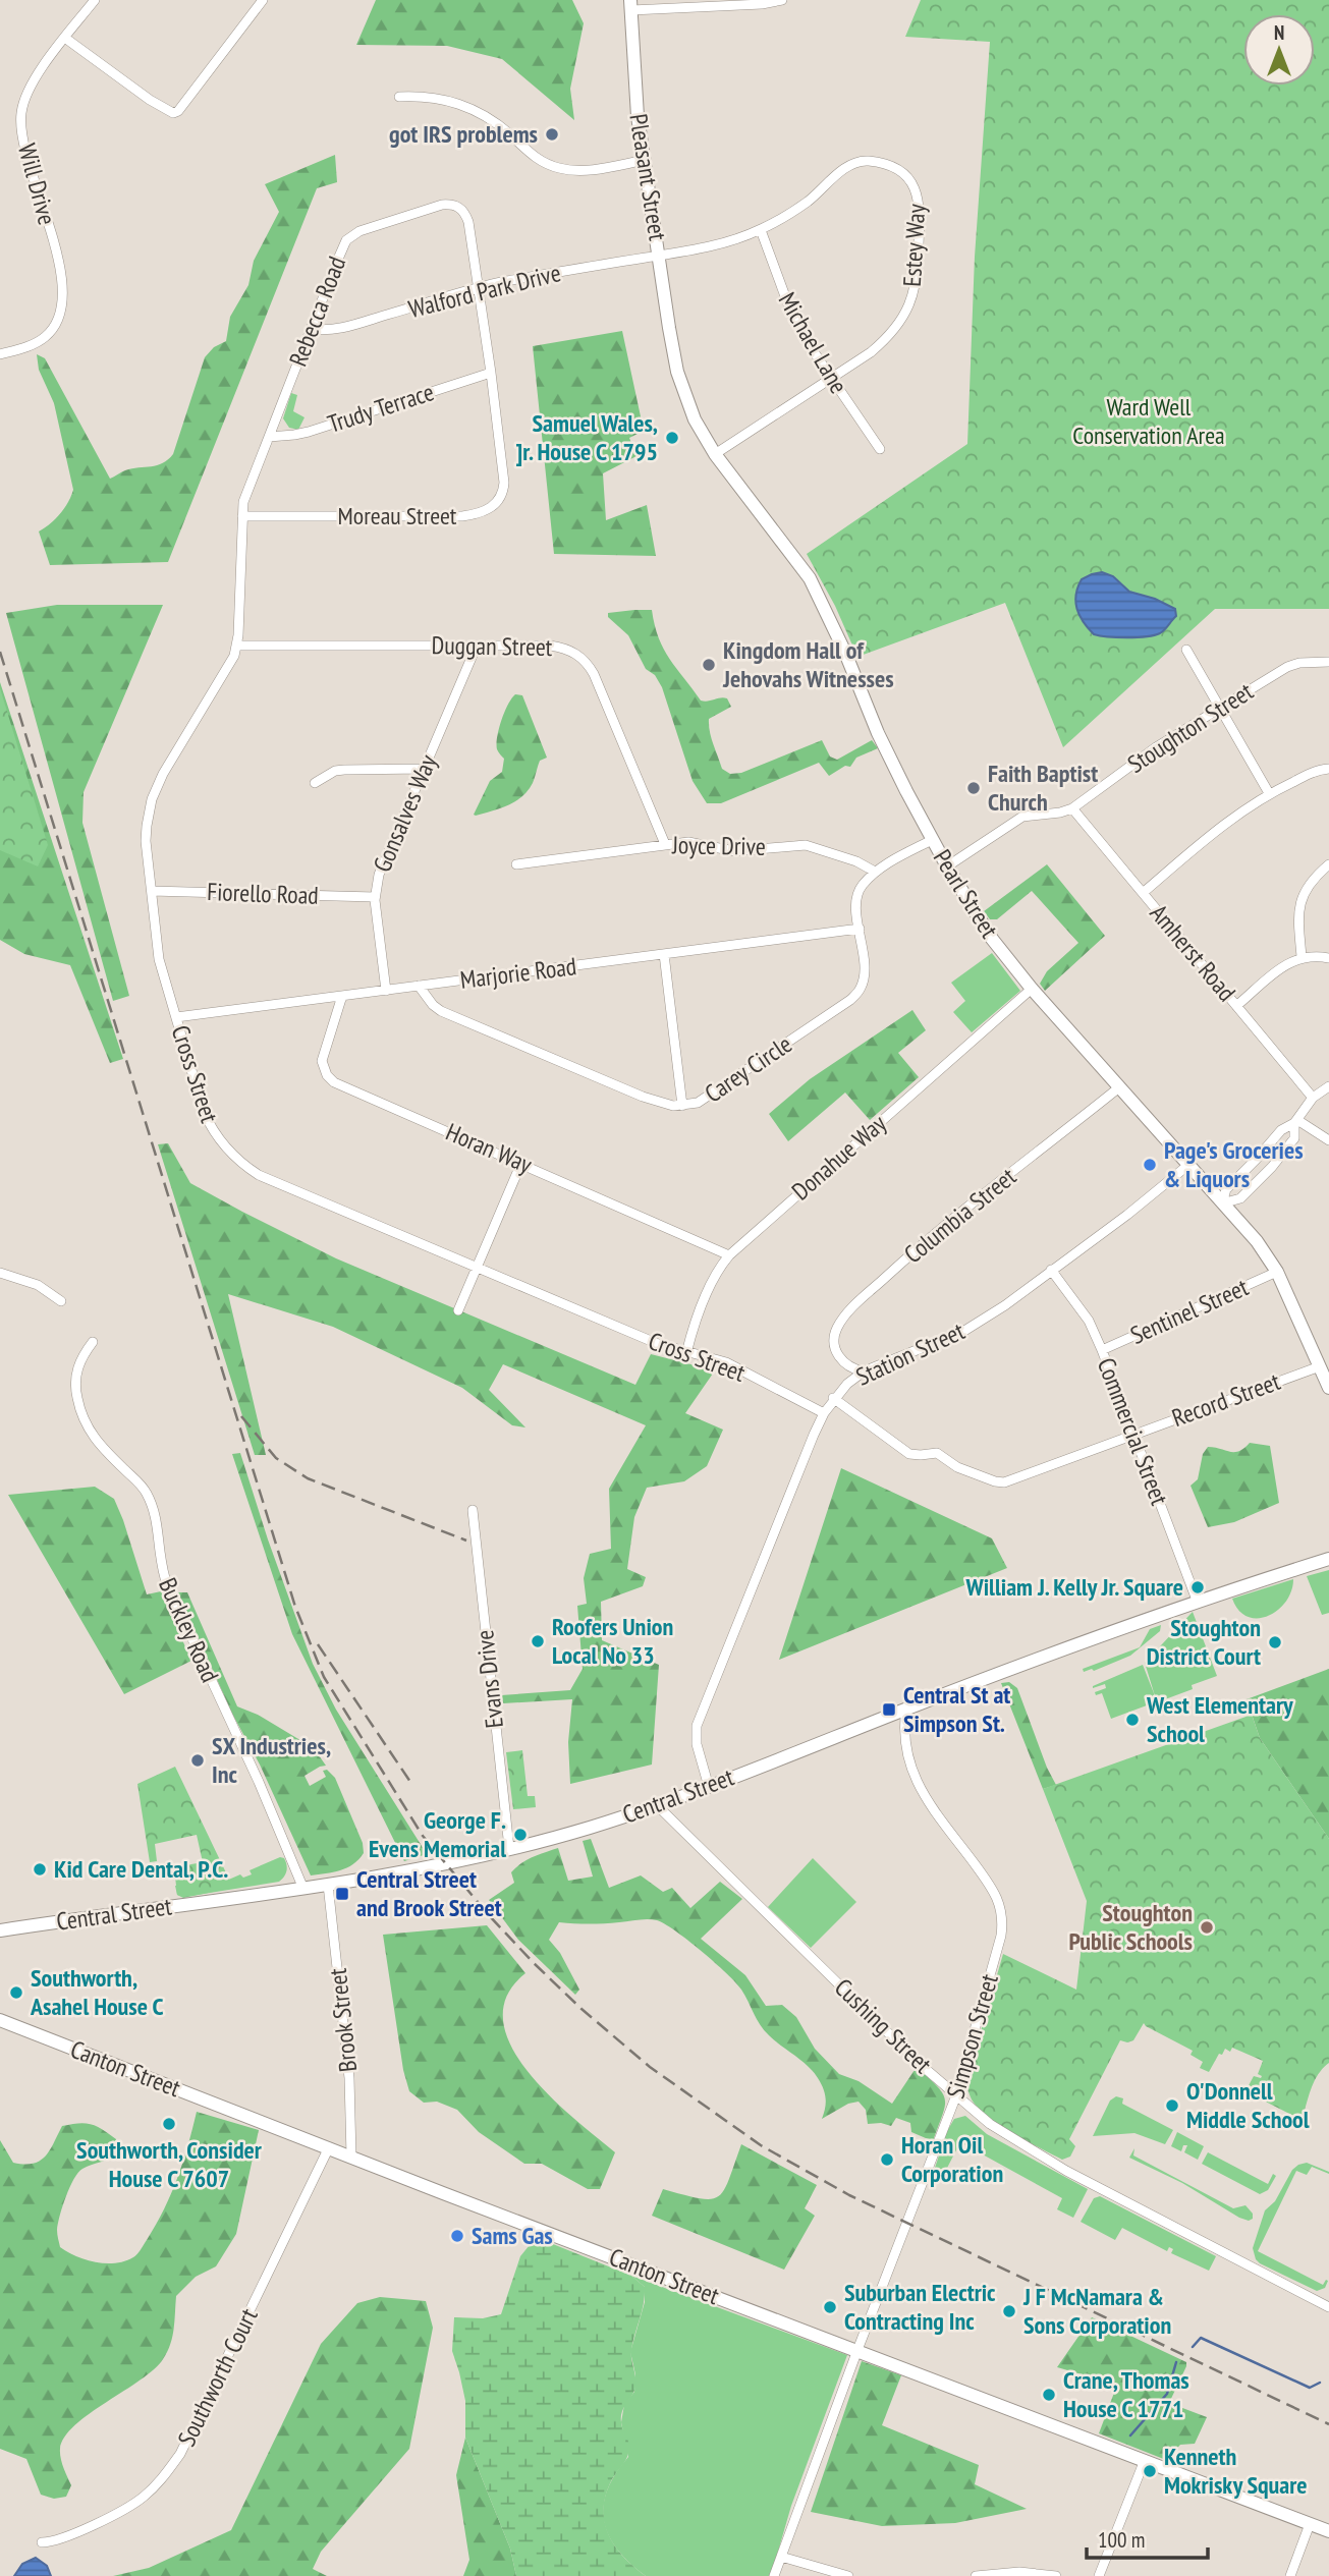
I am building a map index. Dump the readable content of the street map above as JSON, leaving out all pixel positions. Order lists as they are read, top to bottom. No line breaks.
{"streets":{"main road":["Pleasant Street","Pearl Street","Central Street","Canton Street"],"street":["Will Drive","Estey Way","Walford Park Drive","Rebecca Road","Michael Lane","Trudy Terrace","Moreau Street","Duggan Street","Stoughton Street","Gonsalves Way","Joyce Drive","Fiorello Road","Amherst Road","Marjorie Road","Carey Circle","Cross Street","Horan Way","Donahue Way","Columbia Street","Sentinel Street","Station Street","Record Street","Commercial Street","Buckley Road","Evans Drive","Brook Street","Cushing Street","Simpson Street","Southworth Court"]},"crossings":[["Pleasant Street","Estey Way"],["Pleasant Street","Walford Park Drive"],["Pleasant Street","Pearl Street"],["Estey Way","Walford Park Drive"],["Estey Way","Michael Lane"],["Estey Way","Pearl Street"],["Walford Park Drive","Rebecca Road"],["Rebecca Road","Trudy Terrace"],["Rebecca Road","Cross Street"],["Trudy Terrace","Moreau Street"],["Moreau Street","Cross Street"],["Duggan Street","Gonsalves Way"],["Duggan Street","Joyce Drive"],["Duggan Street","Cross Street"],["Stoughton Street","Pearl Street"],["Stoughton Street","Amherst Road"],["Gonsalves Way","Fiorello Road"],["Gonsalves Way","Marjorie Road"],["Joyce Drive","Carey Circle"],["Fiorello Road","Cross Street"],["Pearl Street","Donahue Way"],["Pearl Street","Columbia Street"],["Pearl Street","Sentinel Street"],["Pearl Street","Station Street"],["Pearl Street","Record Street"],["Marjorie Road","Carey Circle"],["Marjorie Road","Cross Street"],["Marjorie Road","Horan Way"],["Cross Street","Donahue Way"],["Cross Street","Station Street"],["Horan Way","Donahue Way"],["Columbia Street","Station Street"],["Sentinel Street","Commercial Street"],["Station Street","Record Street"],["Station Street","Commercial Street"],["Station Street","Central Street"],["Record Street","Commercial Street"],["Commercial Street","Central Street"],["Buckley Road","Central Street"],["Evans Drive","Central Street"],["Central Street","Brook Street"],["Central Street","Cushing Street"],["Central Street","Simpson Street"],["Brook Street","Canton Street"],["Cushing Street","Simpson Street"],["Simpson Street","Canton Street"],["Canton Street","Southworth Court"]],"parks":["Ward Well Conservation Area"],"places":{"other":["got IRS problems","Samuel Wales, ]r. House C 1795","Kingdom Hall of Jehovahs Witnesses","Faith Baptist Church","Page's Groceries & Liquors","William J. Kelly Jr. Square","Roofers Union Local No 33","Stoughton District Court","West Elementary School","SX Industries, Inc","George F. Evens Memorial","Kid Care Dental, P.C.","Stoughton Public Schools","Southworth, Asahel House C","O'Donnell Middle School","Southworth, Consider House C 7607","Horan Oil Corporation","Sams Gas","Suburban Electric Contracting Inc","J F McNamara & Sons Corporation","Crane, Thomas House C 1771","Kenneth Mokrisky Square"],"transit":["Central St at Simpson St.","Central Street and Brook Street"]},"scale_bar":"100 m","north":"top"}
